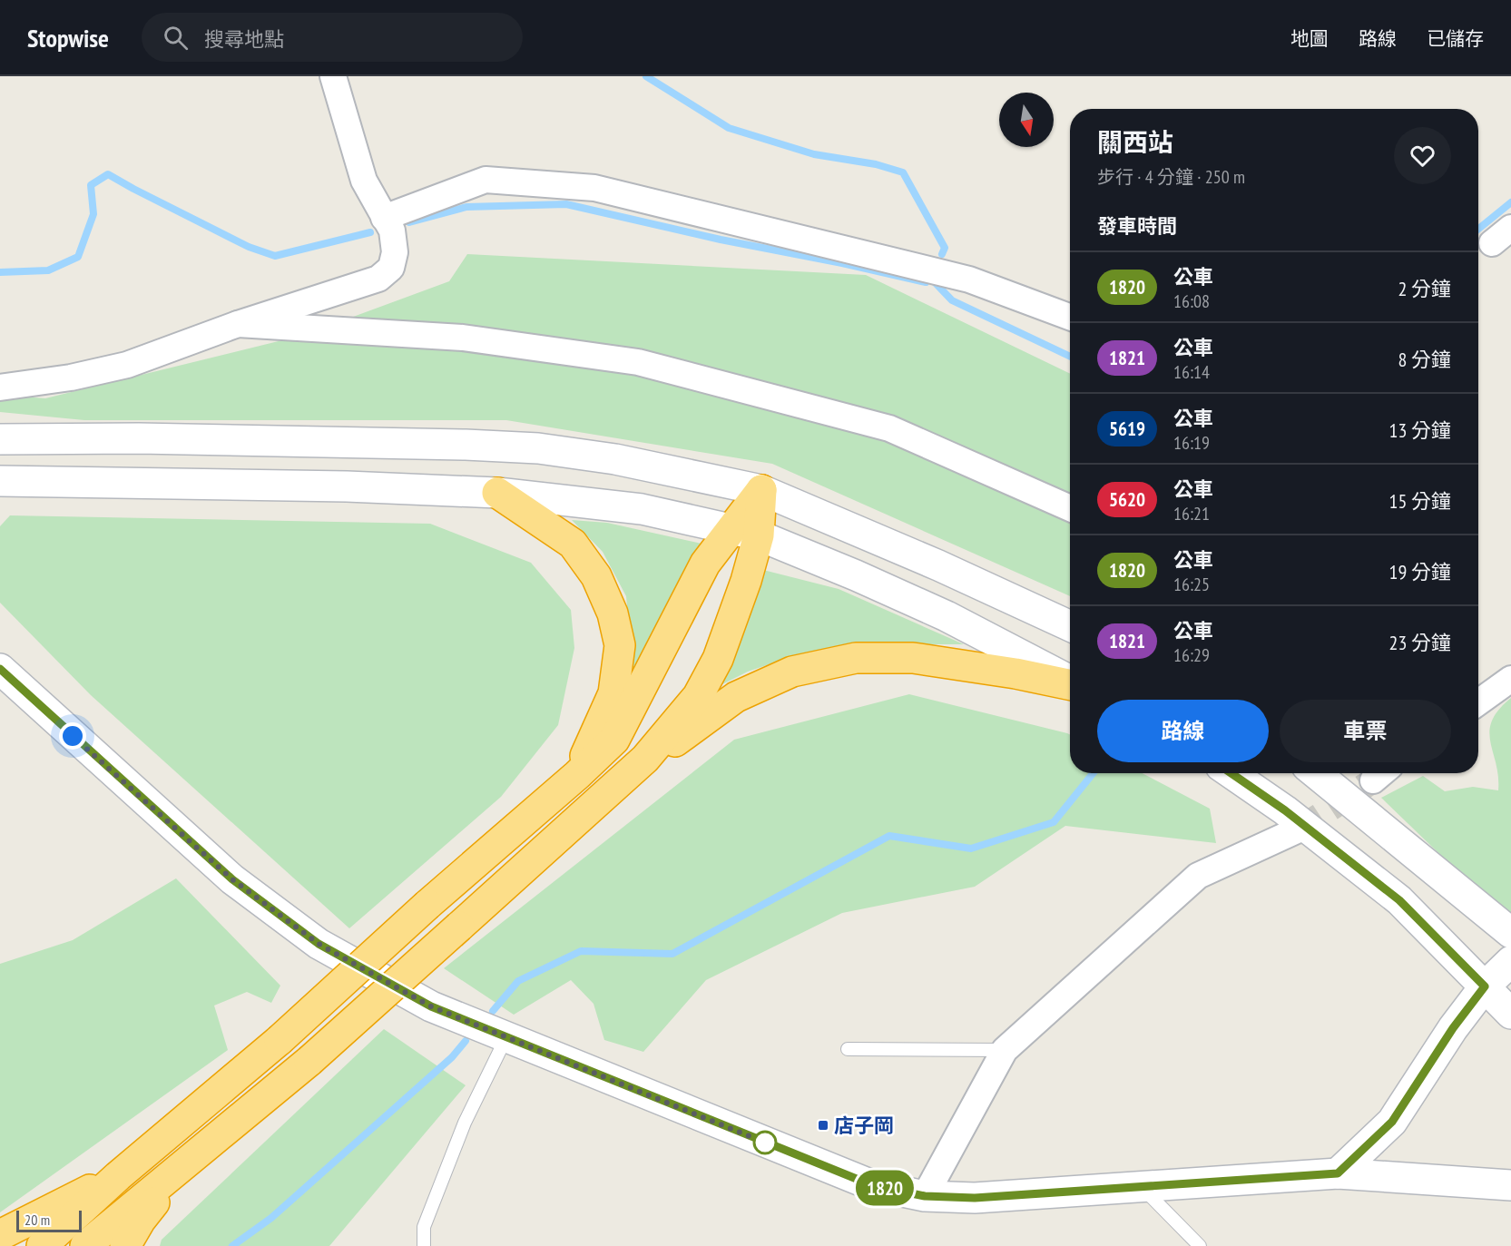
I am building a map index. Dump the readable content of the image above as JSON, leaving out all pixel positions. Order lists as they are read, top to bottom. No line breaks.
{"places":{"transit":["店子岡"]},"lines":["bus line 1820"],"scale_bar":"20 m","north":"bottom","page":{"header":"Stopwise","search":"搜尋地點","nav":["地圖","路線","已儲存"],"on_map":"1820","heading":[["關西站","步行 · 4 分鐘 · 250 m"],"發車時間"],"list":[{"mark":"1820","name":"公車","note":"16:08","value":"2 分鐘"},{"mark":"1821","name":"公車","note":"16:14","value":"8 分鐘"},{"mark":"5619","name":"公車","note":"16:19","value":"13 分鐘"},{"mark":"5620","name":"公車","note":"16:21","value":"15 分鐘"},{"mark":"1820","name":"公車","note":"16:25","value":"19 分鐘"},{"mark":"1821","name":"公車","note":"16:29","value":"23 分鐘"}],"buttons":["路線","車票"],"scale":"20 m"}}
